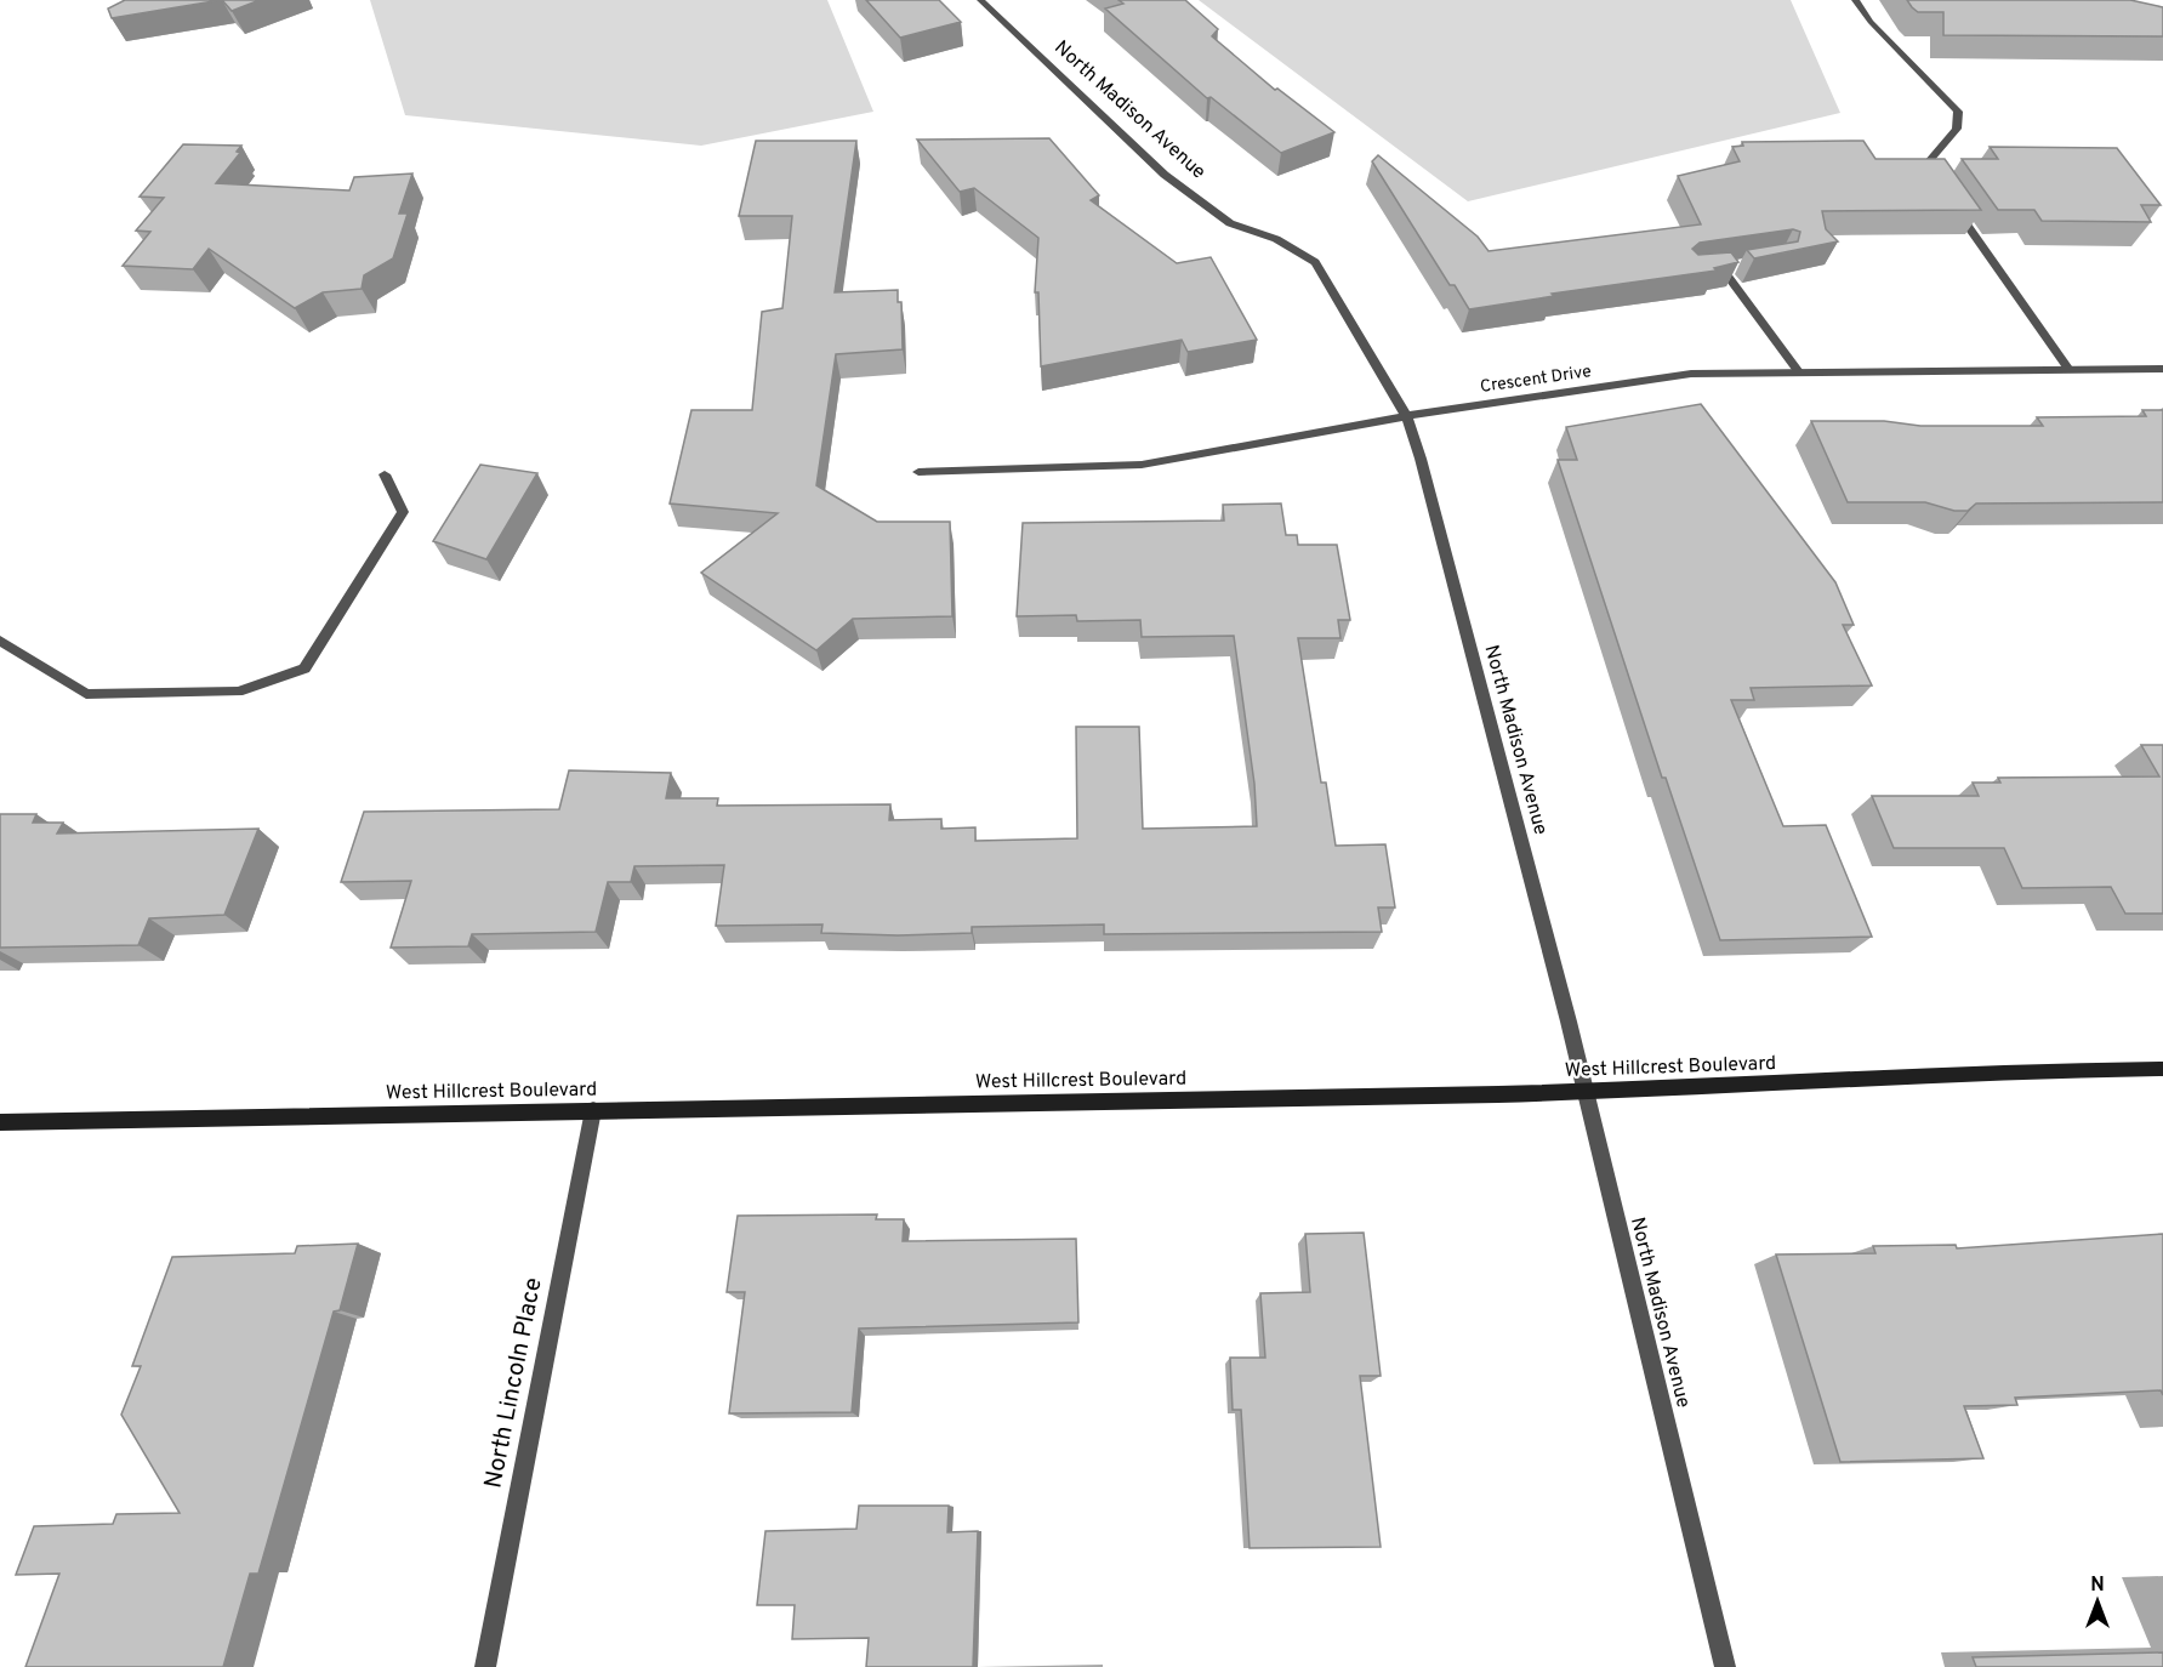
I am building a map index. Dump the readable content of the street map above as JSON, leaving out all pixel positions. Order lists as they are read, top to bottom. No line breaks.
{"streets":{"street":["North Madison Avenue","Crescent Drive","West Hillcrest Boulevard","North Lincoln Place"]},"crossings":[["North Madison Avenue","Crescent Drive"],["North Madison Avenue","West Hillcrest Boulevard"],["West Hillcrest Boulevard","North Lincoln Place"]],"north":"top"}
